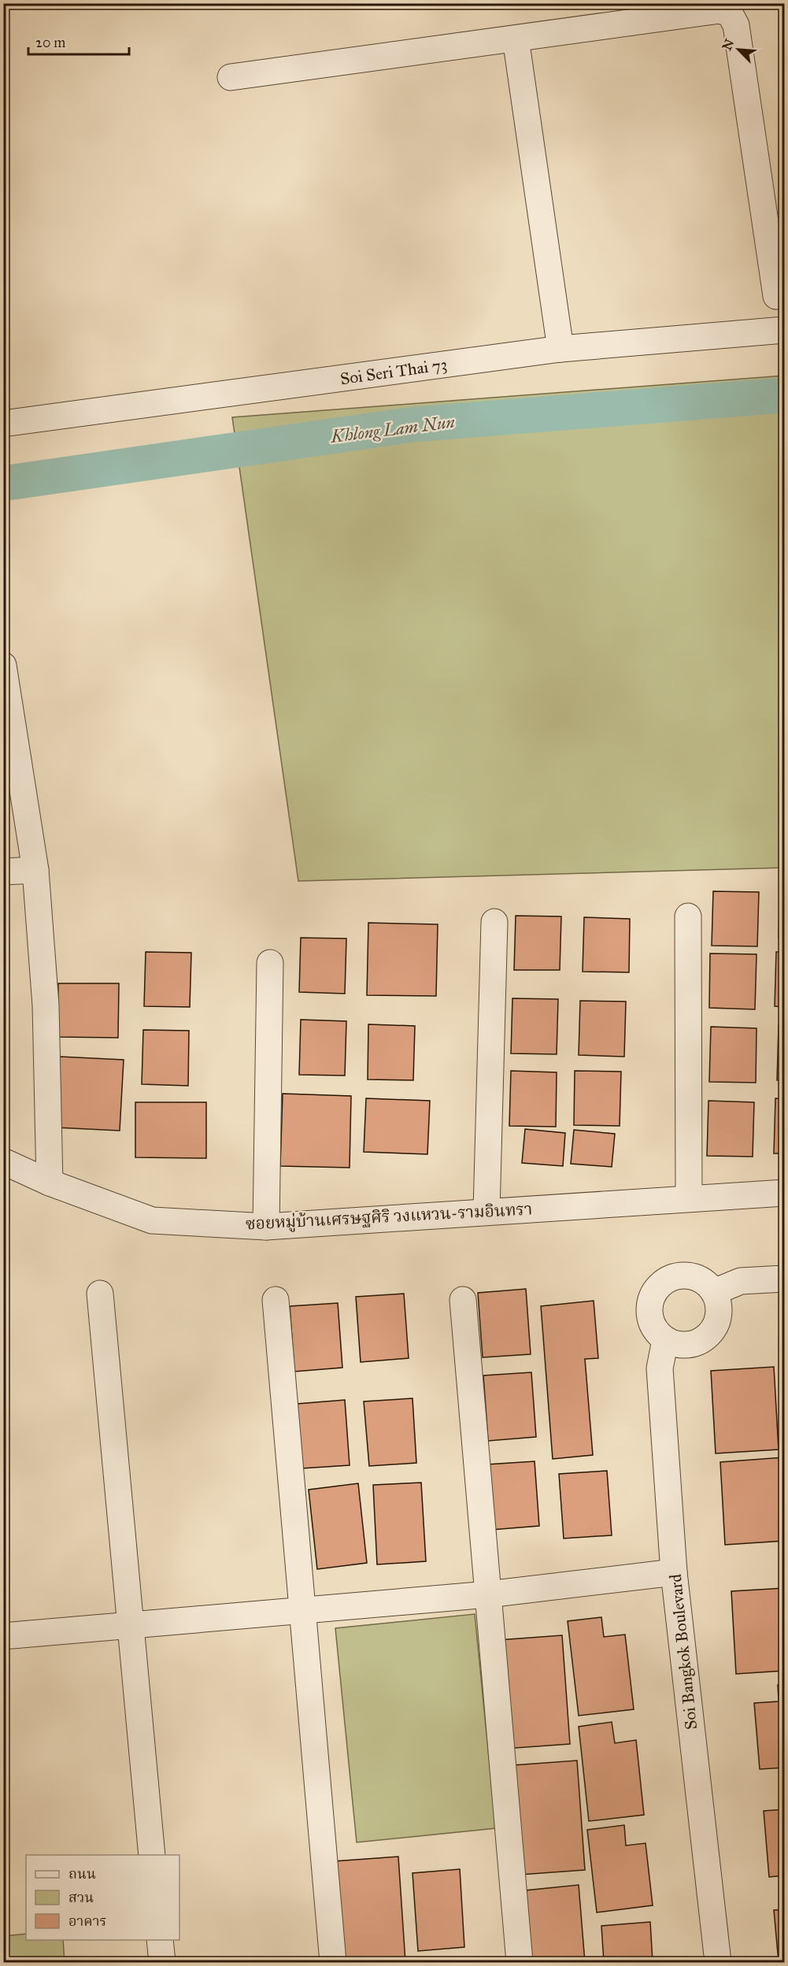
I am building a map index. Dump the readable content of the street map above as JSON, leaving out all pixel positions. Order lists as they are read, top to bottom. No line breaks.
{"streets":{"street":["Soi Seri Thai 73","ซอยหมู่บ้านเศรษฐศิริ วงแหวน-รามอินทรา","Soi Bangkok Boulevard"]},"water":["Khlong Lam Nun"],"legend":["ถนน","สวน","อาคาร"],"scale_bar":"20 m","north":"top left"}
